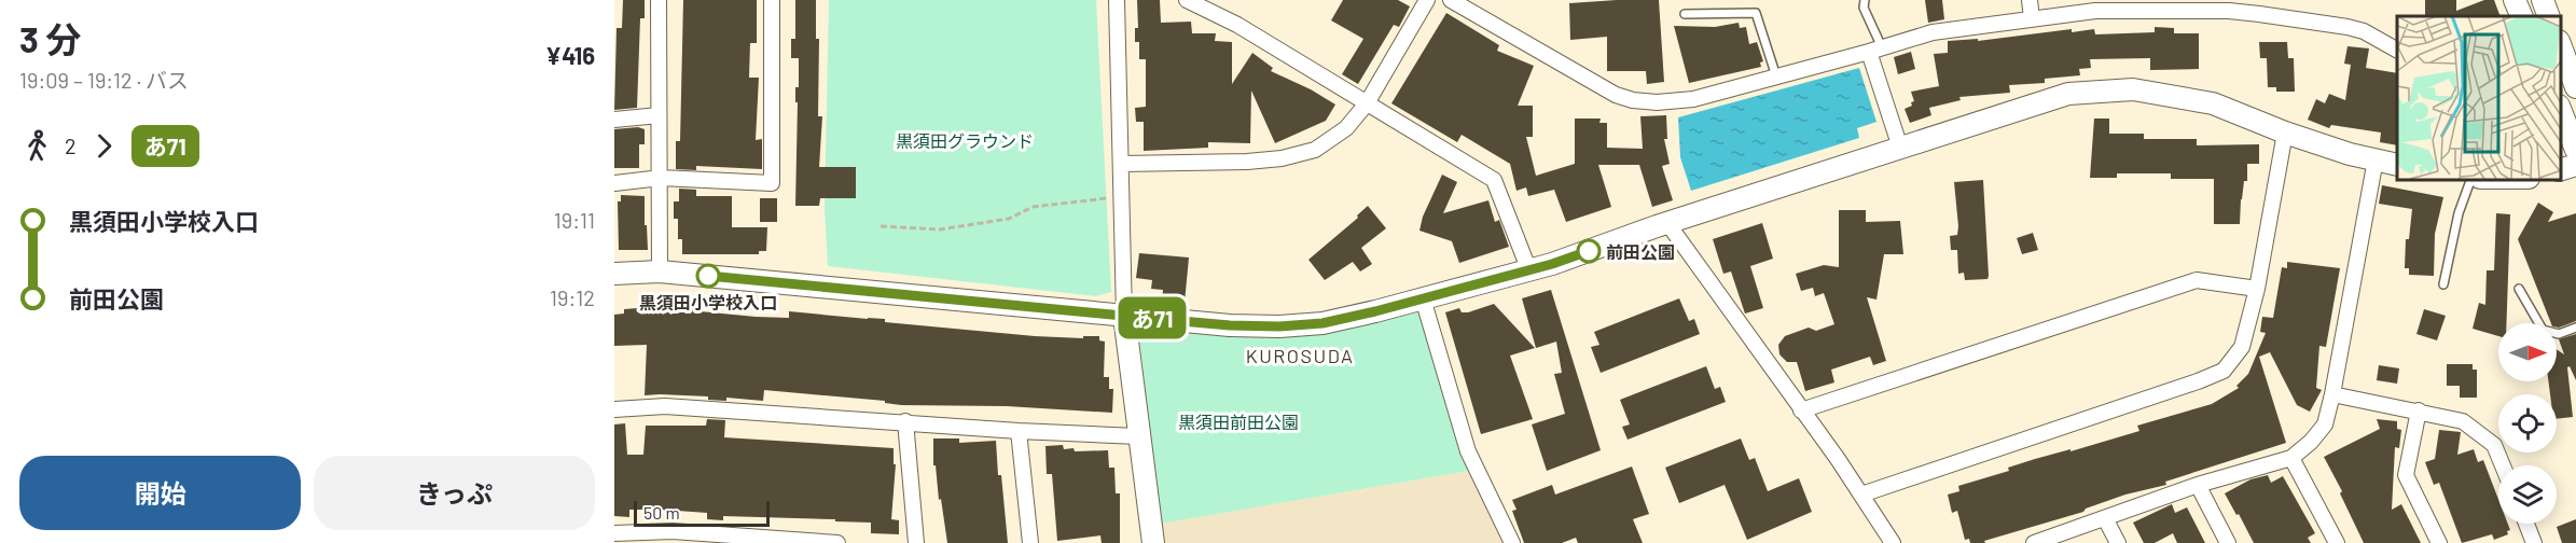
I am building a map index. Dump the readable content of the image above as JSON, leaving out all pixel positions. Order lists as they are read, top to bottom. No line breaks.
{"districts":["KUROSUDA"],"parks":["黒須田グラウンド","黒須田前田公園"],"places":["前田公園","黒須田小学校入口"],"lines":["bus line あ71"],"scale_bar":"50 m","north":"right","page":{"heading":["3 分","19:09 – 19:12 · バス","¥416"],"on_map":"あ71","legs":["2","あ71"],"list":[{"name":"黒須田小学校入口","value":"19:11"},{"name":"前田公園","value":"19:12"}],"buttons":["開始","きっぷ"],"scale":"50 m"}}
